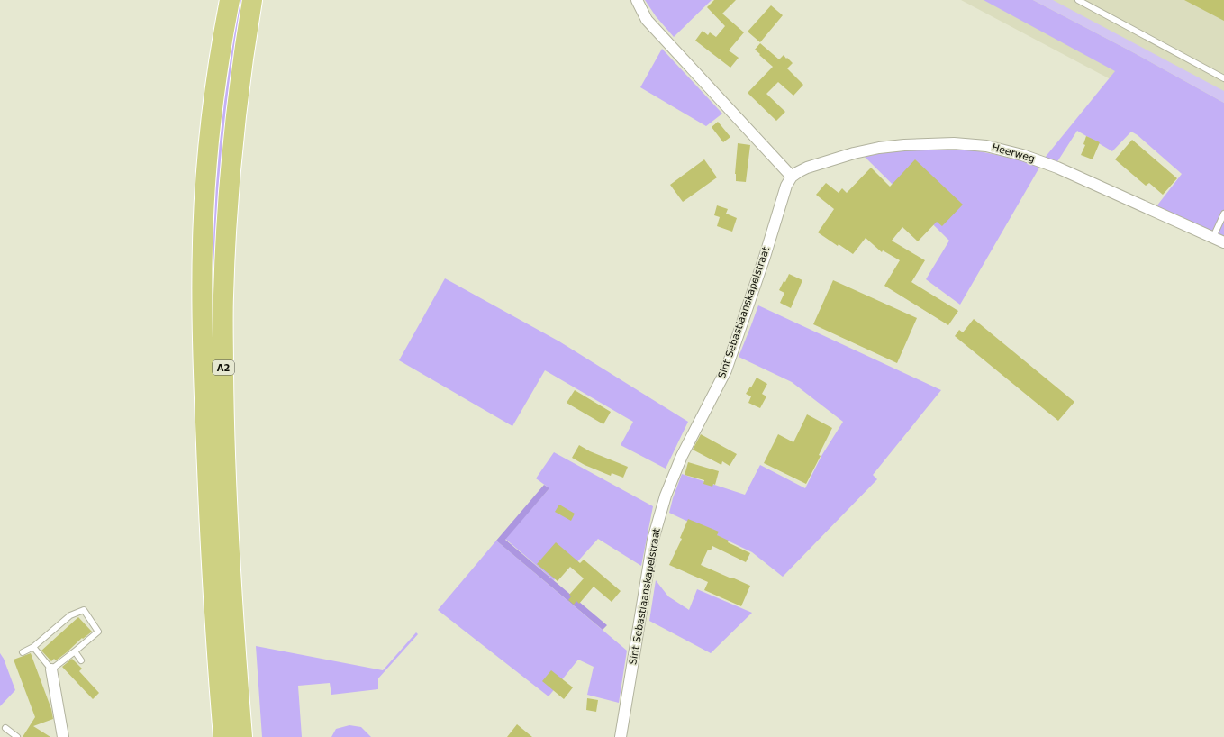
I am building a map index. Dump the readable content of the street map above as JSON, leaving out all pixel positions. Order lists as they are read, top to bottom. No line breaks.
{"streets":{"highway":["A2"],"street":["Heerweg","Sint Sebastiaanskapelstraat"]},"crossings":[["Heerweg","Sint Sebastiaanskapelstraat"]]}
